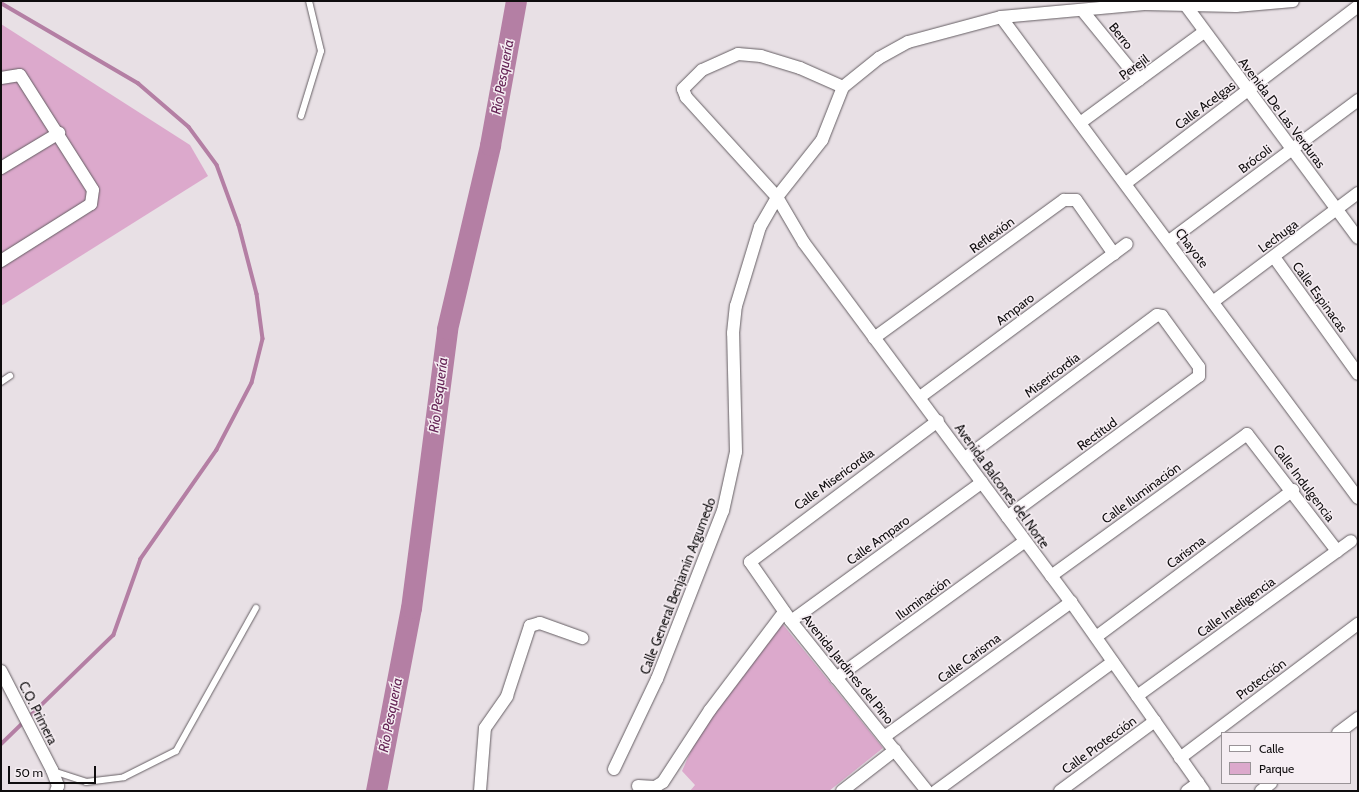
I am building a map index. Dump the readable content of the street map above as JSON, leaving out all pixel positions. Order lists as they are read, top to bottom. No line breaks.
{"streets":{"street":["Berro","Perejil","Calle Acelgas","Avenida De Las Verduras","Brócoli","Reflexión","Lechuga","Chayote","Calle Espinacas","Amparo","Misericordia","Rectitud","Calle Misericordia","Calle Indulgencia","Avenida Balcones del Norte","Calle Iluminación","Calle Amparo","Carisma","Calle General Benjamín Argumedo","Iluminación","Calle Inteligencia","Calle Carisma","Avenida Jardines del Pino","Protección","C.O. Primera","Calle Protección"]},"crossings":[["Berro","Perejil"],["Perejil","Avenida De Las Verduras"],["Perejil","Chayote"],["Calle Acelgas","Avenida De Las Verduras"],["Calle Acelgas","Chayote"],["Avenida De Las Verduras","Brócoli"],["Avenida De Las Verduras","Lechuga"],["Brócoli","Chayote"],["Reflexión","Amparo"],["Reflexión","Avenida Balcones del Norte"],["Lechuga","Chayote"],["Lechuga","Calle Espinacas"],["Amparo","Avenida Balcones del Norte"],["Misericordia","Rectitud"],["Misericordia","Avenida Balcones del Norte"],["Rectitud","Avenida Balcones del Norte"],["Calle Misericordia","Avenida Balcones del Norte"],["Calle Misericordia","Avenida Jardines del Pino"],["Calle Indulgencia","Calle Iluminación"],["Calle Indulgencia","Carisma"],["Calle Indulgencia","Calle Inteligencia"],["Avenida Balcones del Norte","Calle Iluminación"],["Avenida Balcones del Norte","Calle Amparo"],["Avenida Balcones del Norte","Carisma"],["Avenida Balcones del Norte","Calle General Benjamín Argumedo"],["Avenida Balcones del Norte","Iluminación"],["Avenida Balcones del Norte","Calle Inteligencia"],["Avenida Balcones del Norte","Calle Carisma"],["Avenida Balcones del Norte","Protección"],["Avenida Balcones del Norte","Calle Protección"],["Calle Amparo","Avenida Jardines del Pino"],["Iluminación","Avenida Jardines del Pino"],["Calle Carisma","Avenida Jardines del Pino"]],"water":["Río Pesquería"],"legend":["Calle","Parque"],"scale_bar":"50 m"}
